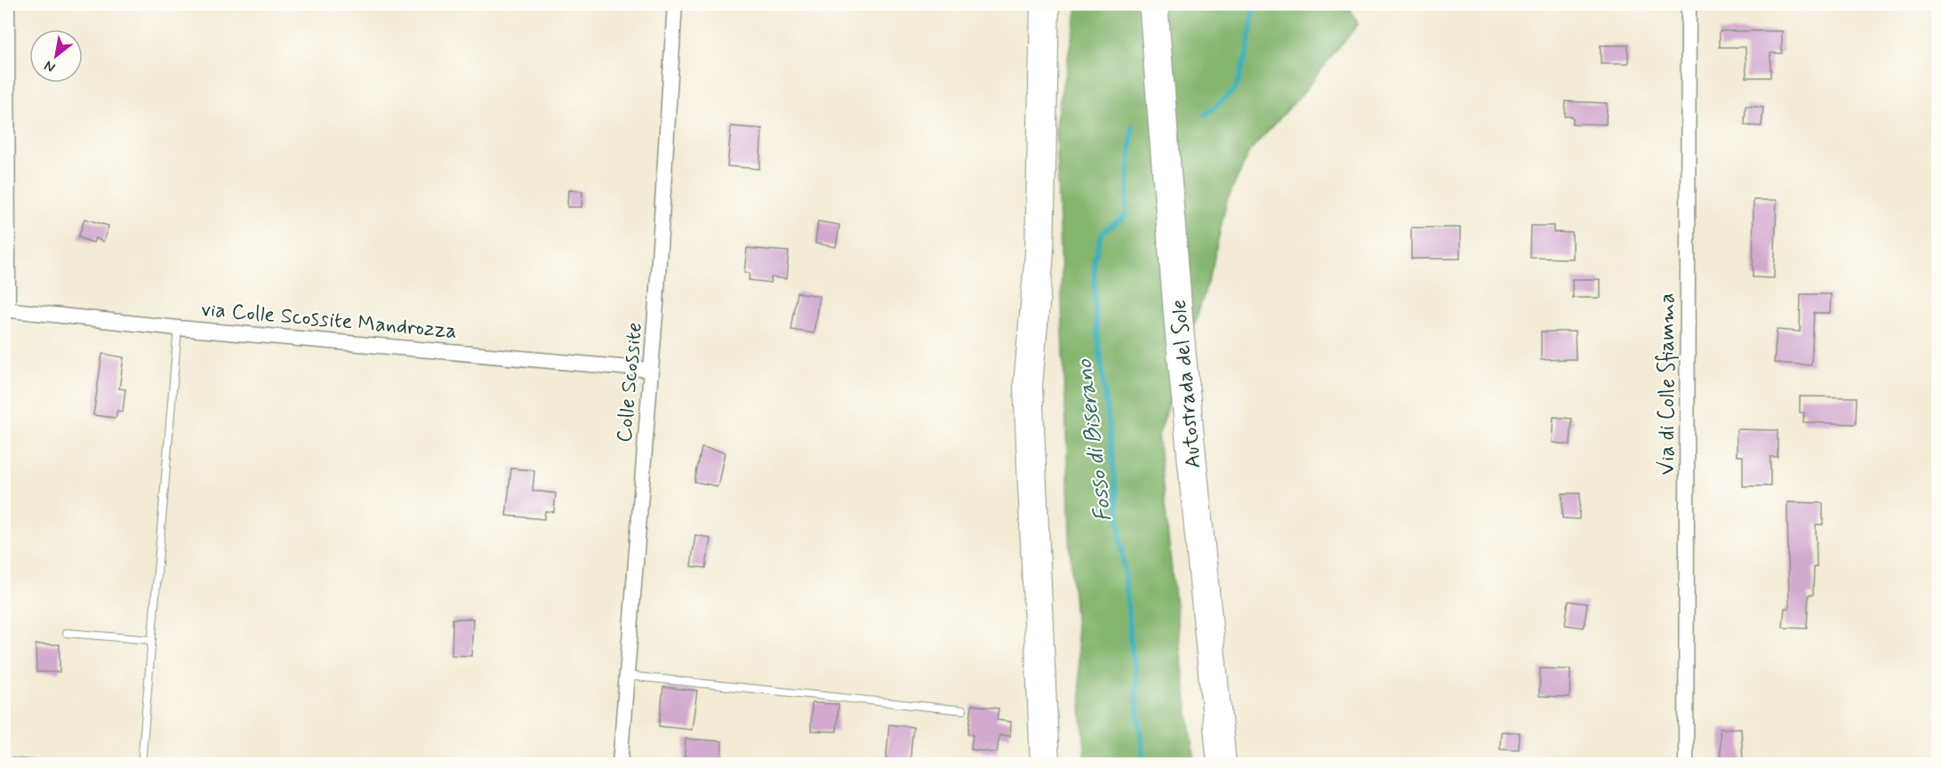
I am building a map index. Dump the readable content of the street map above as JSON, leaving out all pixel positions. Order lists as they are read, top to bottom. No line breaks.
{"streets":{"highway":["Autostrada del Sole"],"street":["via Colle Scossite Mandrozza","Colle Scossite","Via di Colle Sfiamma"]},"crossings":[["via Colle Scossite Mandrozza","Colle Scossite"]],"water":["Fosso di Biserano"],"north":"bottom left"}
